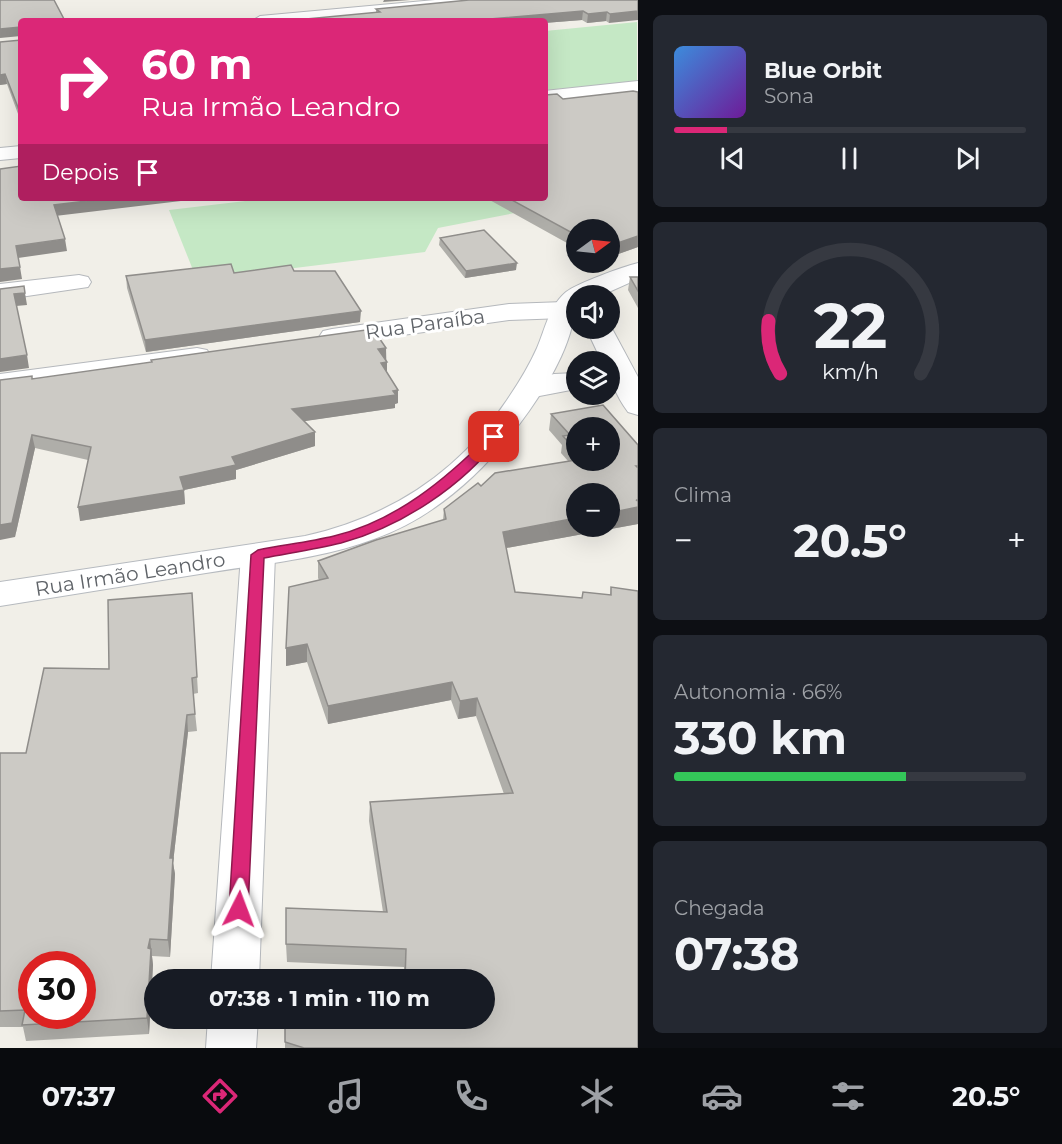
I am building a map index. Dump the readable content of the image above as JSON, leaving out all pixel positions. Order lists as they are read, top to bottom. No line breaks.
{"streets":{"street":["Rua Paraíba","Rua Irmão Leandro"]},"north":"right","page":{"turn":["60 m","Rua Irmão Leandro"],"song":["Blue Orbit","Sona"],"then":"Depois","map_buttons":["+","−"],"tile":["Clima",["Autonomia · 66%","330 km"],["Chegada","07:38"]],"heat":["−","20.5°","+"],"limit":"30","trip":"07:38 · 1 min · 110 m","tabs":["07:37","20.5°"],"gauge":["22","km/h"]}}
